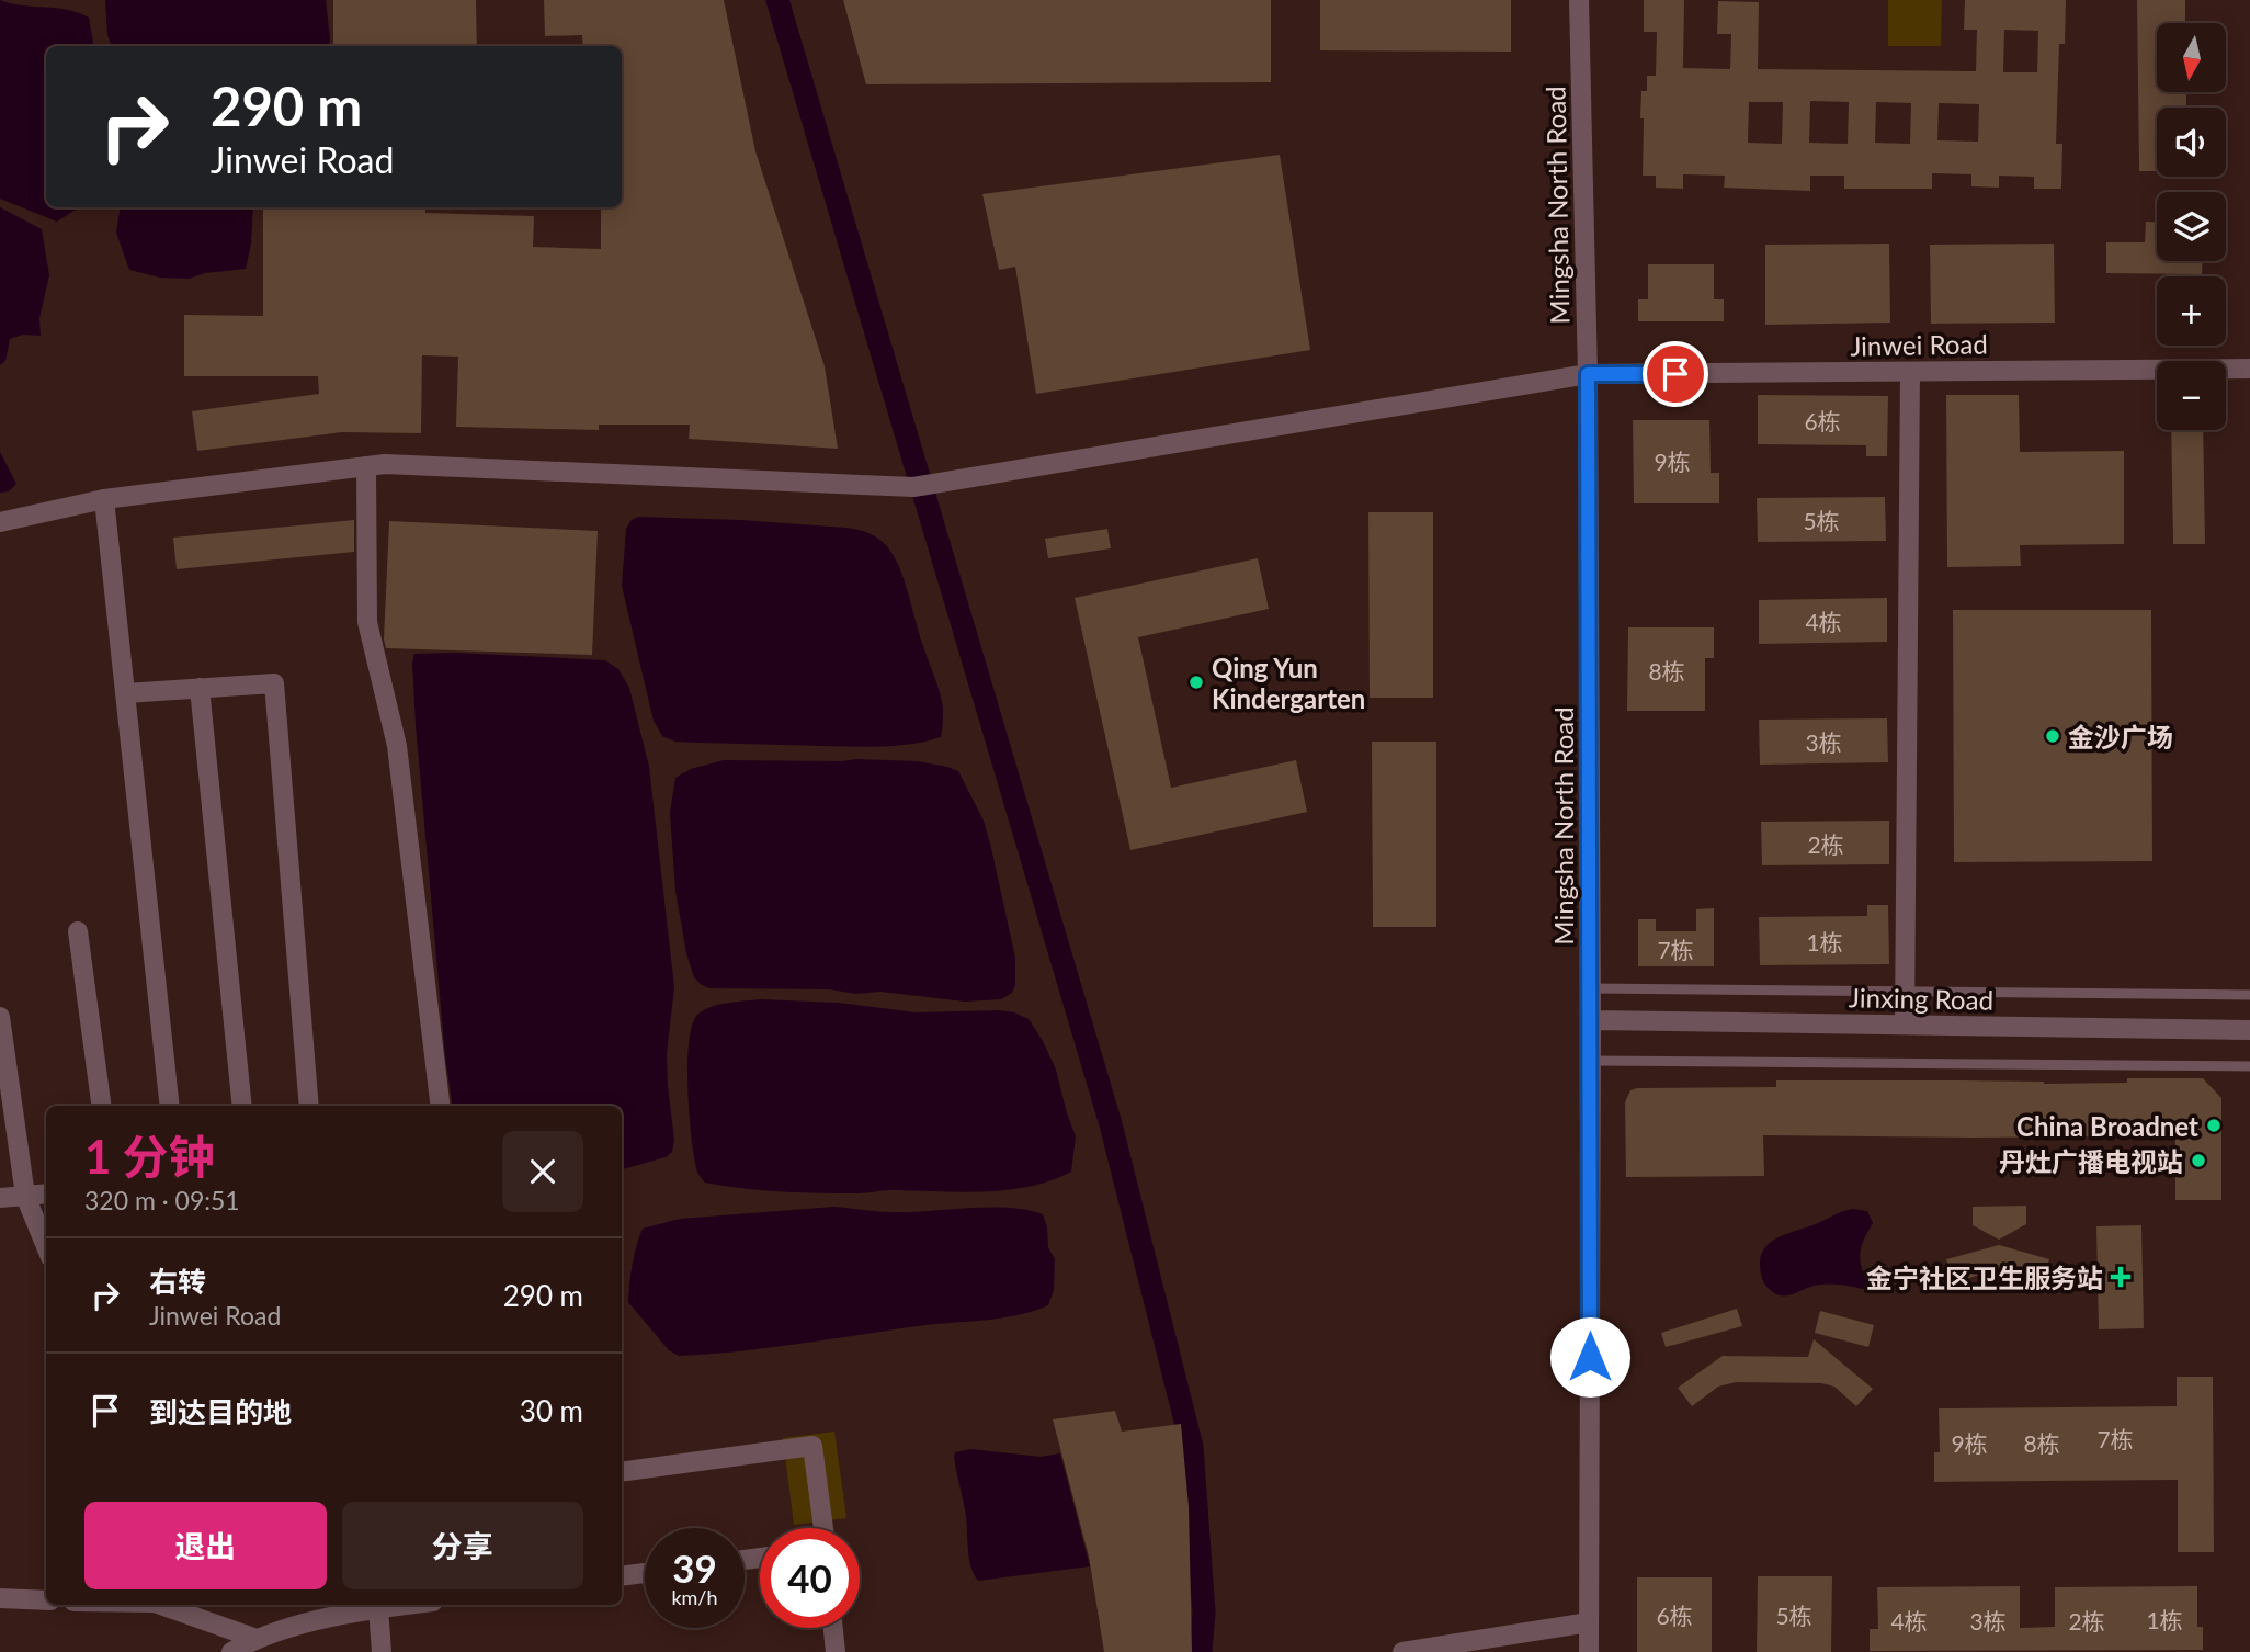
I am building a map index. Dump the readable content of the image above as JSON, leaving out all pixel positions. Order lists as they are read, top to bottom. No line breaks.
{"streets":{"street":["Mingsha North Road","Jinwei Road","Jinxing Road"]},"crossings":[["Mingsha North Road","Jinwei Road"],["Mingsha North Road","Jinxing Road"]],"places":{"other":["Qing Yun Kindergarten","金沙广场","China Broadnet","丹灶广播电视站"],"health":["金宁社区卫生服务站"]},"house_numbers":["6栋","9栋","5栋","4栋","8栋","3栋","2栋","1栋","7栋","7栋","9栋","8栋","6栋","5栋","1栋","4栋","3栋","2栋"],"north":"bottom","page":{"map_buttons":["+","−"],"turn":["290 m","Jinwei Road"],"heading":["1 分钟","320 m · 09:51"],"list":[{"name":"右转","note":"Jinwei Road","value":"290 m"},{"name":"到达目的地","value":"30 m"}],"buttons":["退出","分享"],"speed":"39 km/h","limit":"40"}}
